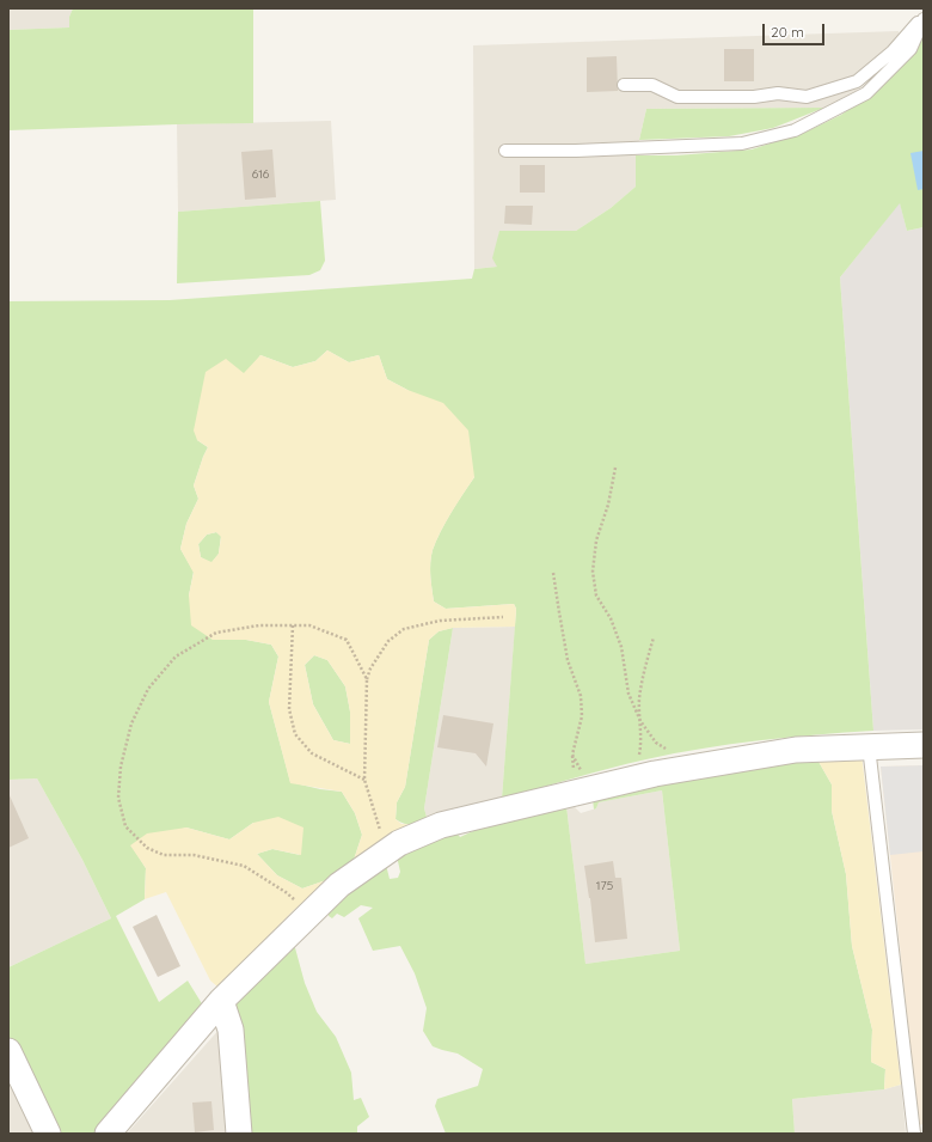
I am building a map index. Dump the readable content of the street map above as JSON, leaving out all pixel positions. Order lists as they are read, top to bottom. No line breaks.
{"house_numbers":["616","175"],"scale_bar":"20 m"}
